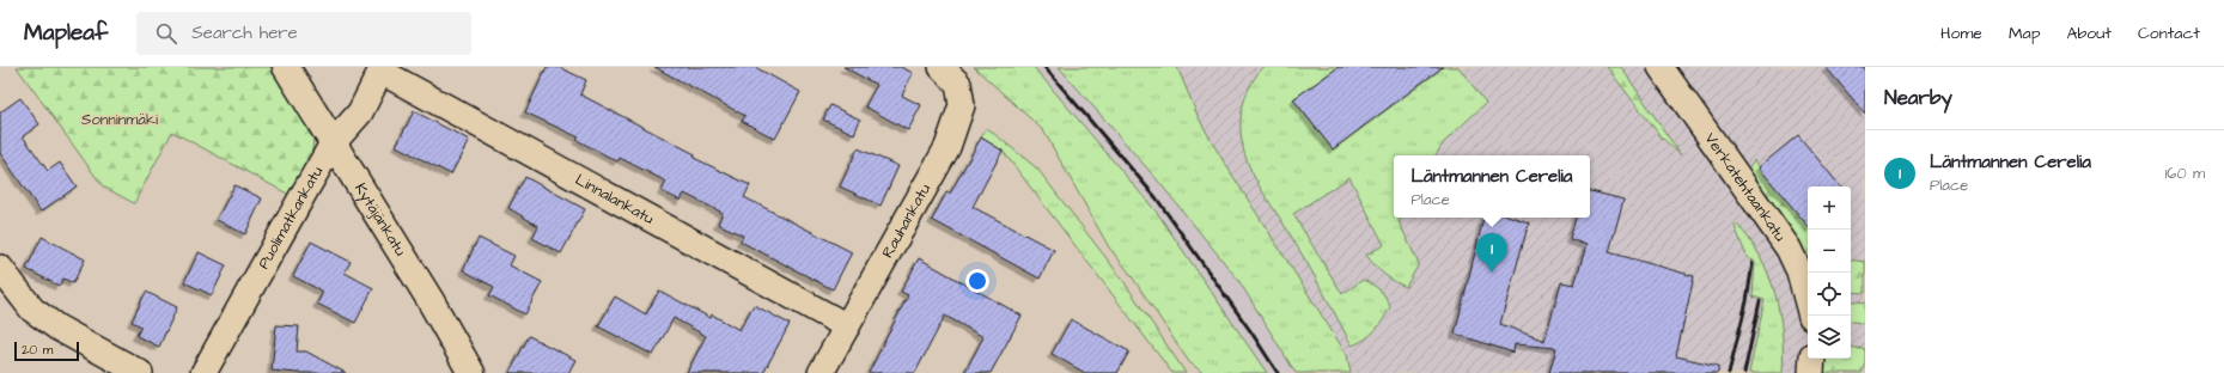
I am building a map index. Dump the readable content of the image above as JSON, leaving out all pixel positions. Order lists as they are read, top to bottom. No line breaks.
{"streets":{"street":["Verkatehtaankatu","Linnalankatu","Puolimatkankatu","Kytäjänkatu","Rauhankatu"]},"crossings":[["Linnalankatu","Puolimatkankatu"],["Linnalankatu","Rauhankatu"],["Puolimatkankatu","Kytäjänkatu"]],"parks":["Sonninmäki"],"scale_bar":"20 m","page":{"header":"Mapleaf","search":"Search here","nav":["Home","Map","About","Contact"],"heading":"Nearby","list":[{"mark":"1","name":"Läntmannen Cerelia","note":"Place","value":"160 m"}],"popup":["Läntmannen Cerelia","Place"],"map_buttons":["+","−"],"pins":"1","scale":"20 m"}}
